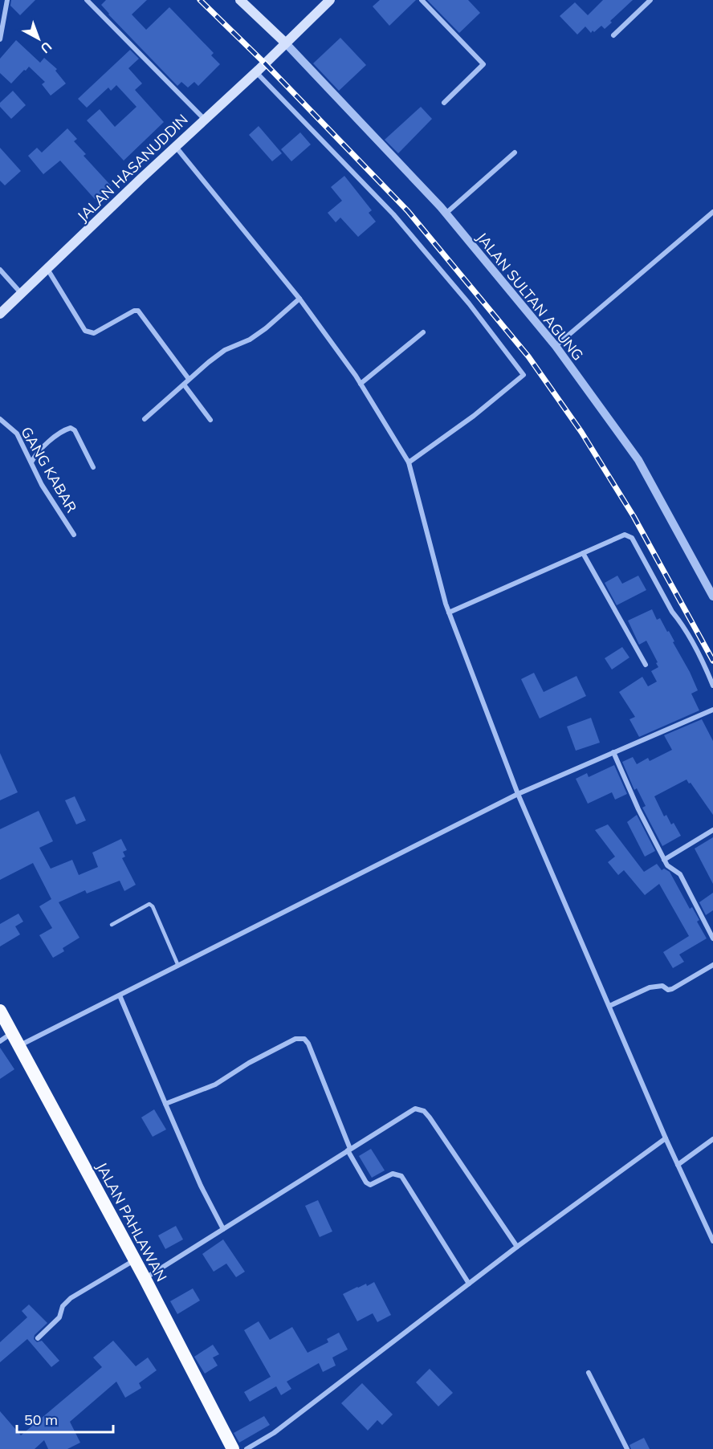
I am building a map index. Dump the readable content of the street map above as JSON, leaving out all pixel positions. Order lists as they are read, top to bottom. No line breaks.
{"streets":{"highway":["JALAN PAHLAWAN"],"main road":["JALAN HASANUDDIN"],"street":["JALAN SULTAN AGUNG","GANG KABAR"]},"crossings":[["JALAN HASANUDDIN","JALAN SULTAN AGUNG"]],"scale_bar":"50 m","north":"bottom right"}
